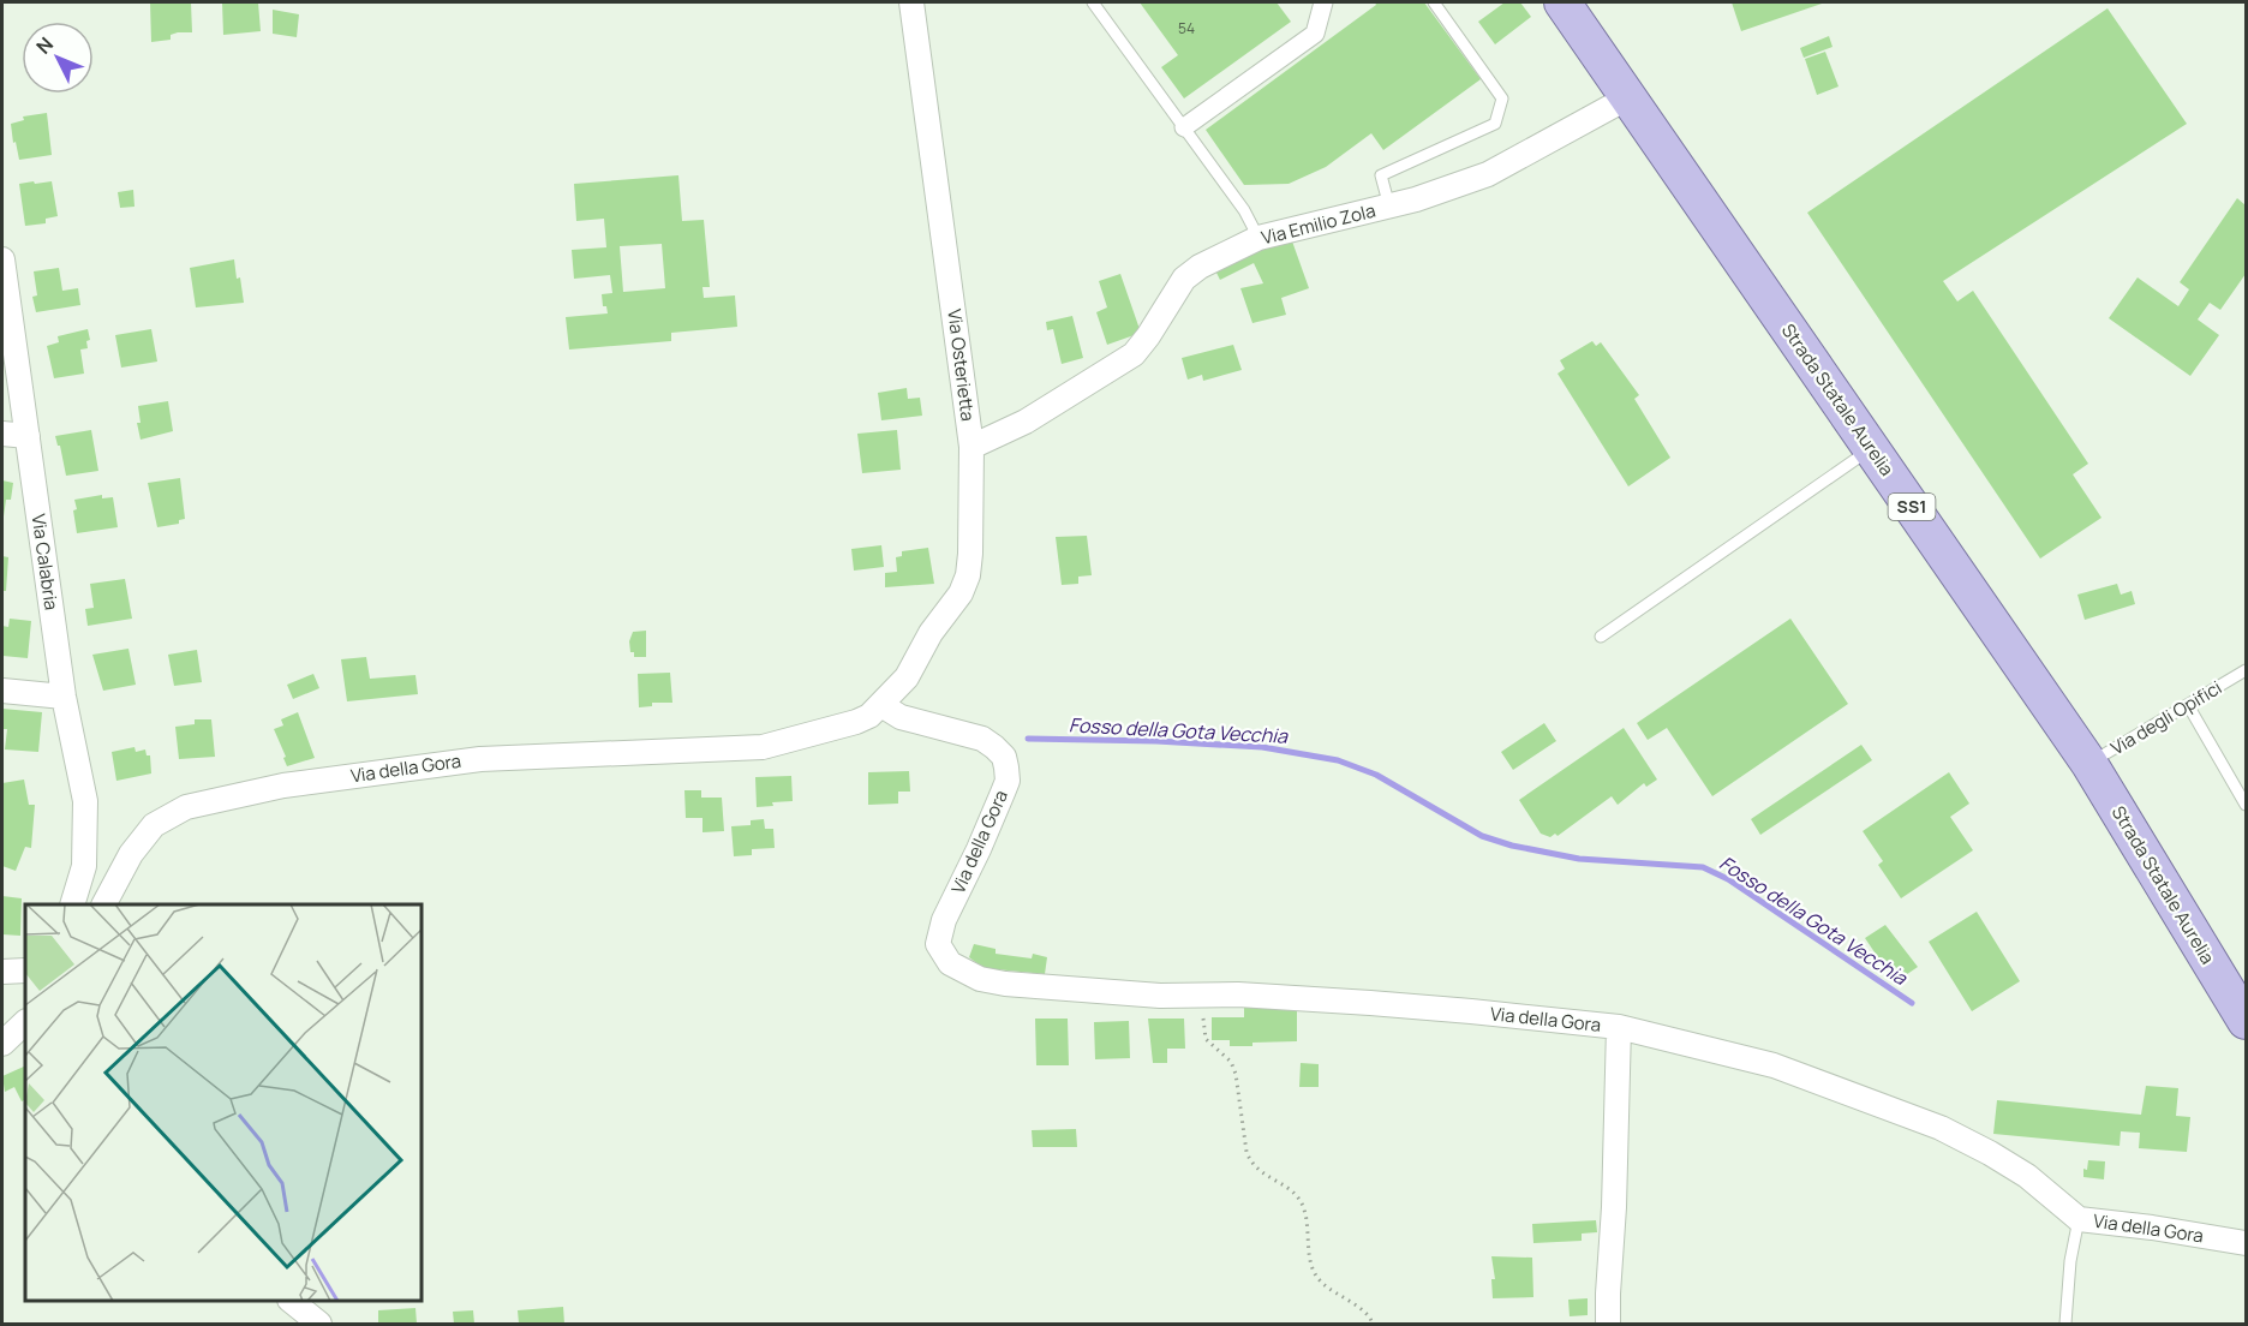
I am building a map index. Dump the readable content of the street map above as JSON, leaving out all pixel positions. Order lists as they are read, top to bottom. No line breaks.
{"streets":{"main road":["Strada Statale Aurelia","SS1"],"street":["Via Emilio Zola","Via Osterietta","Via Calabria","Via della Gora"],"lane":["Via degli Opifici"]},"crossings":[["Via Emilio Zola","Via Osterietta"],["Via Emilio Zola","Strada Statale Aurelia"],["Via Osterietta","Via della Gora"],["Strada Statale Aurelia","Via degli Opifici"]],"water":["Fosso della Gota Vecchia"],"house_numbers":["54"],"north":"top left"}
